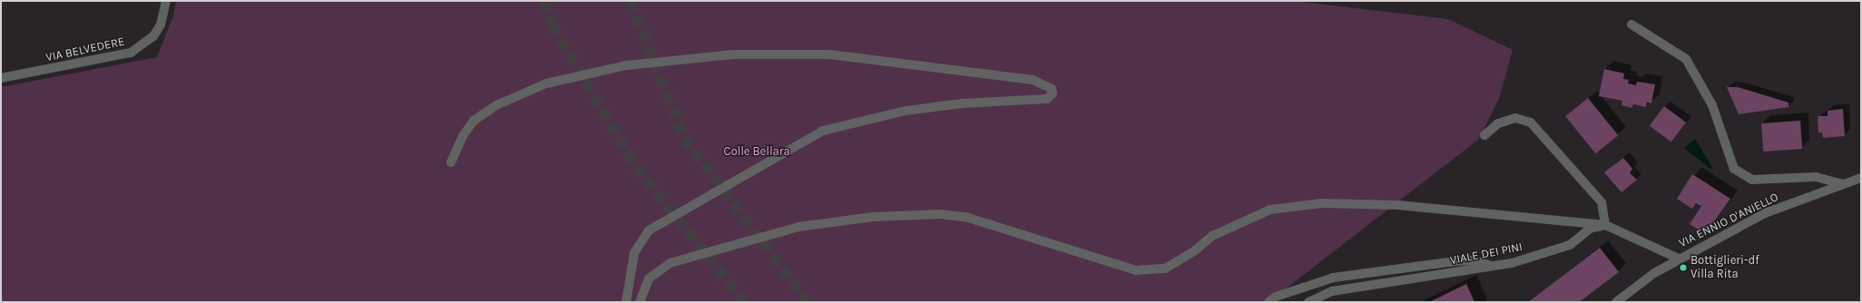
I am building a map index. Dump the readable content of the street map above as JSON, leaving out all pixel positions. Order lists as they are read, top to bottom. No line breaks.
{"streets":{"street":["VIA BELVEDERE","VIA ENNIO D'ANIELLO","VIALE DEI PINI"]},"parks":["Colle Bellara"],"places":["Bottiglieri-df Villa Rita"]}
